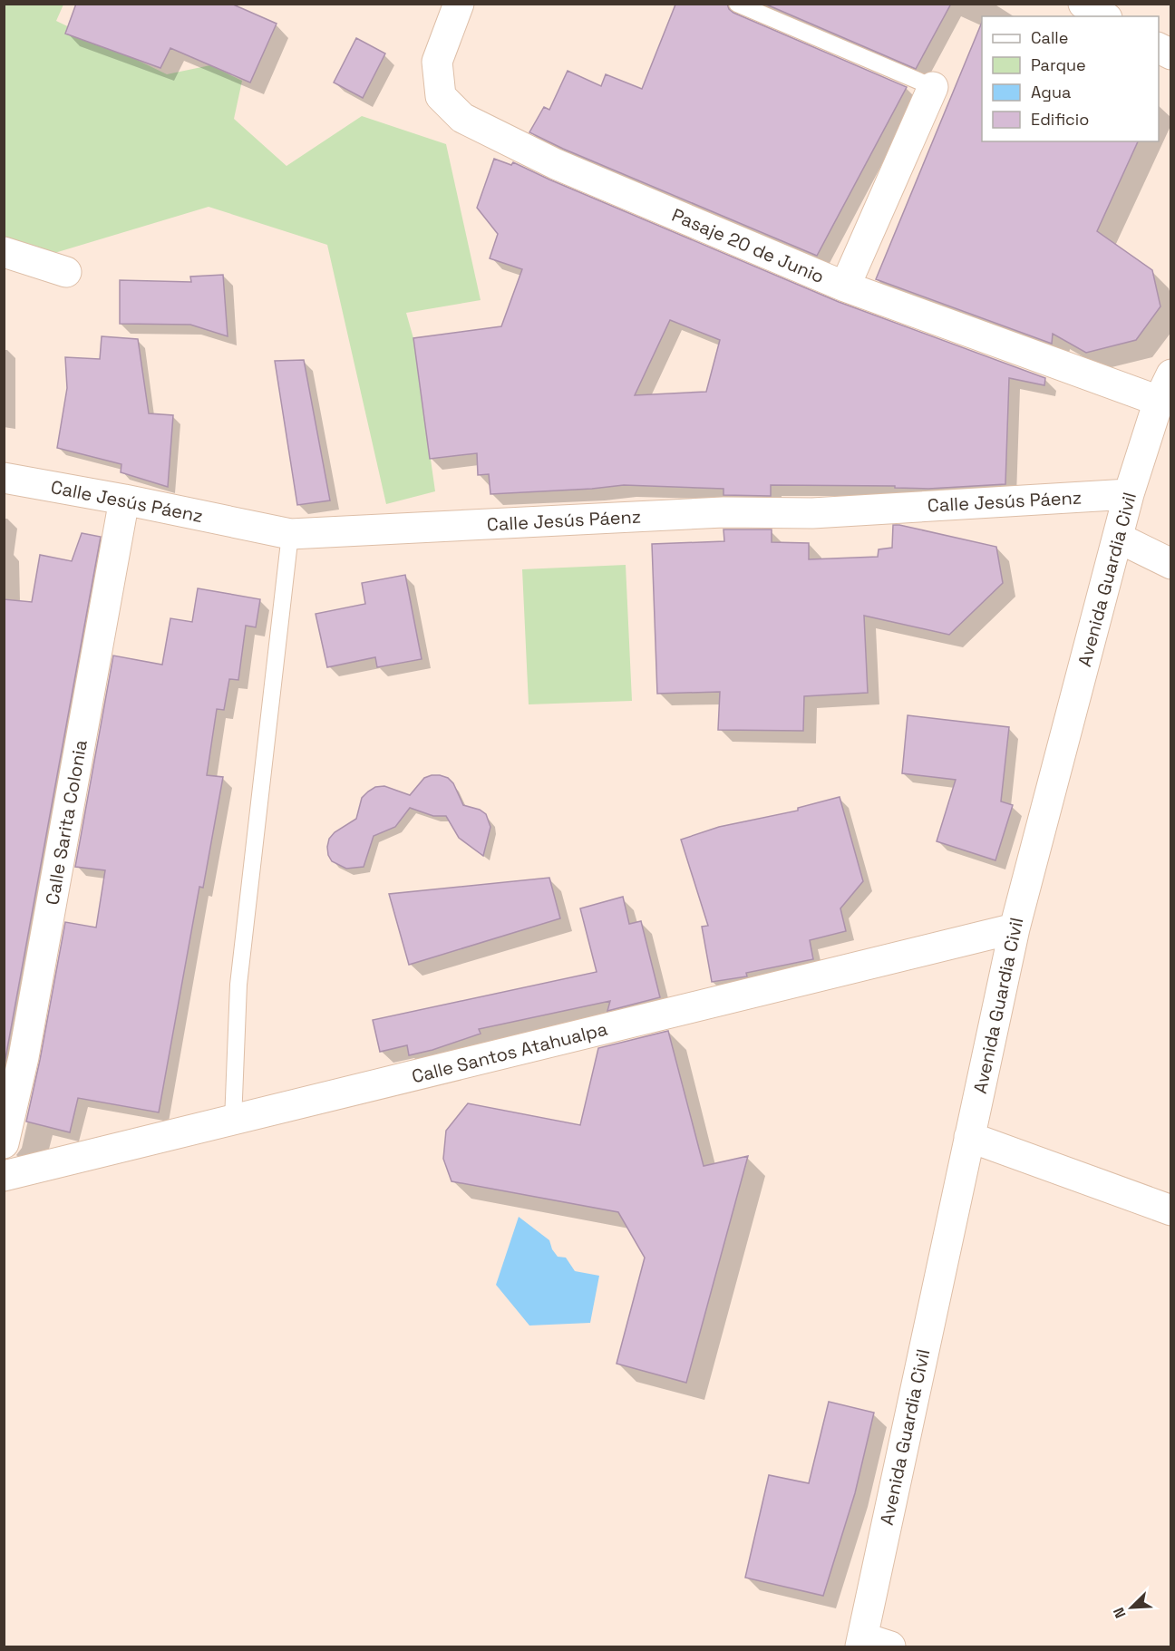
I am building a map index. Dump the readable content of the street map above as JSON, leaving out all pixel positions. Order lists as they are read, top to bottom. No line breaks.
{"streets":{"street":["Pasaje 20 de Junio","Calle Jesús Páenz","Avenida Guardia Civil","Calle Sarita Colonia","Calle Santos Atahualpa"]},"crossings":[["Pasaje 20 de Junio","Avenida Guardia Civil"],["Calle Jesús Páenz","Avenida Guardia Civil"],["Calle Jesús Páenz","Calle Sarita Colonia"],["Avenida Guardia Civil","Calle Santos Atahualpa"]],"legend":["Calle","Parque","Agua","Edificio"],"north":"bottom left"}
